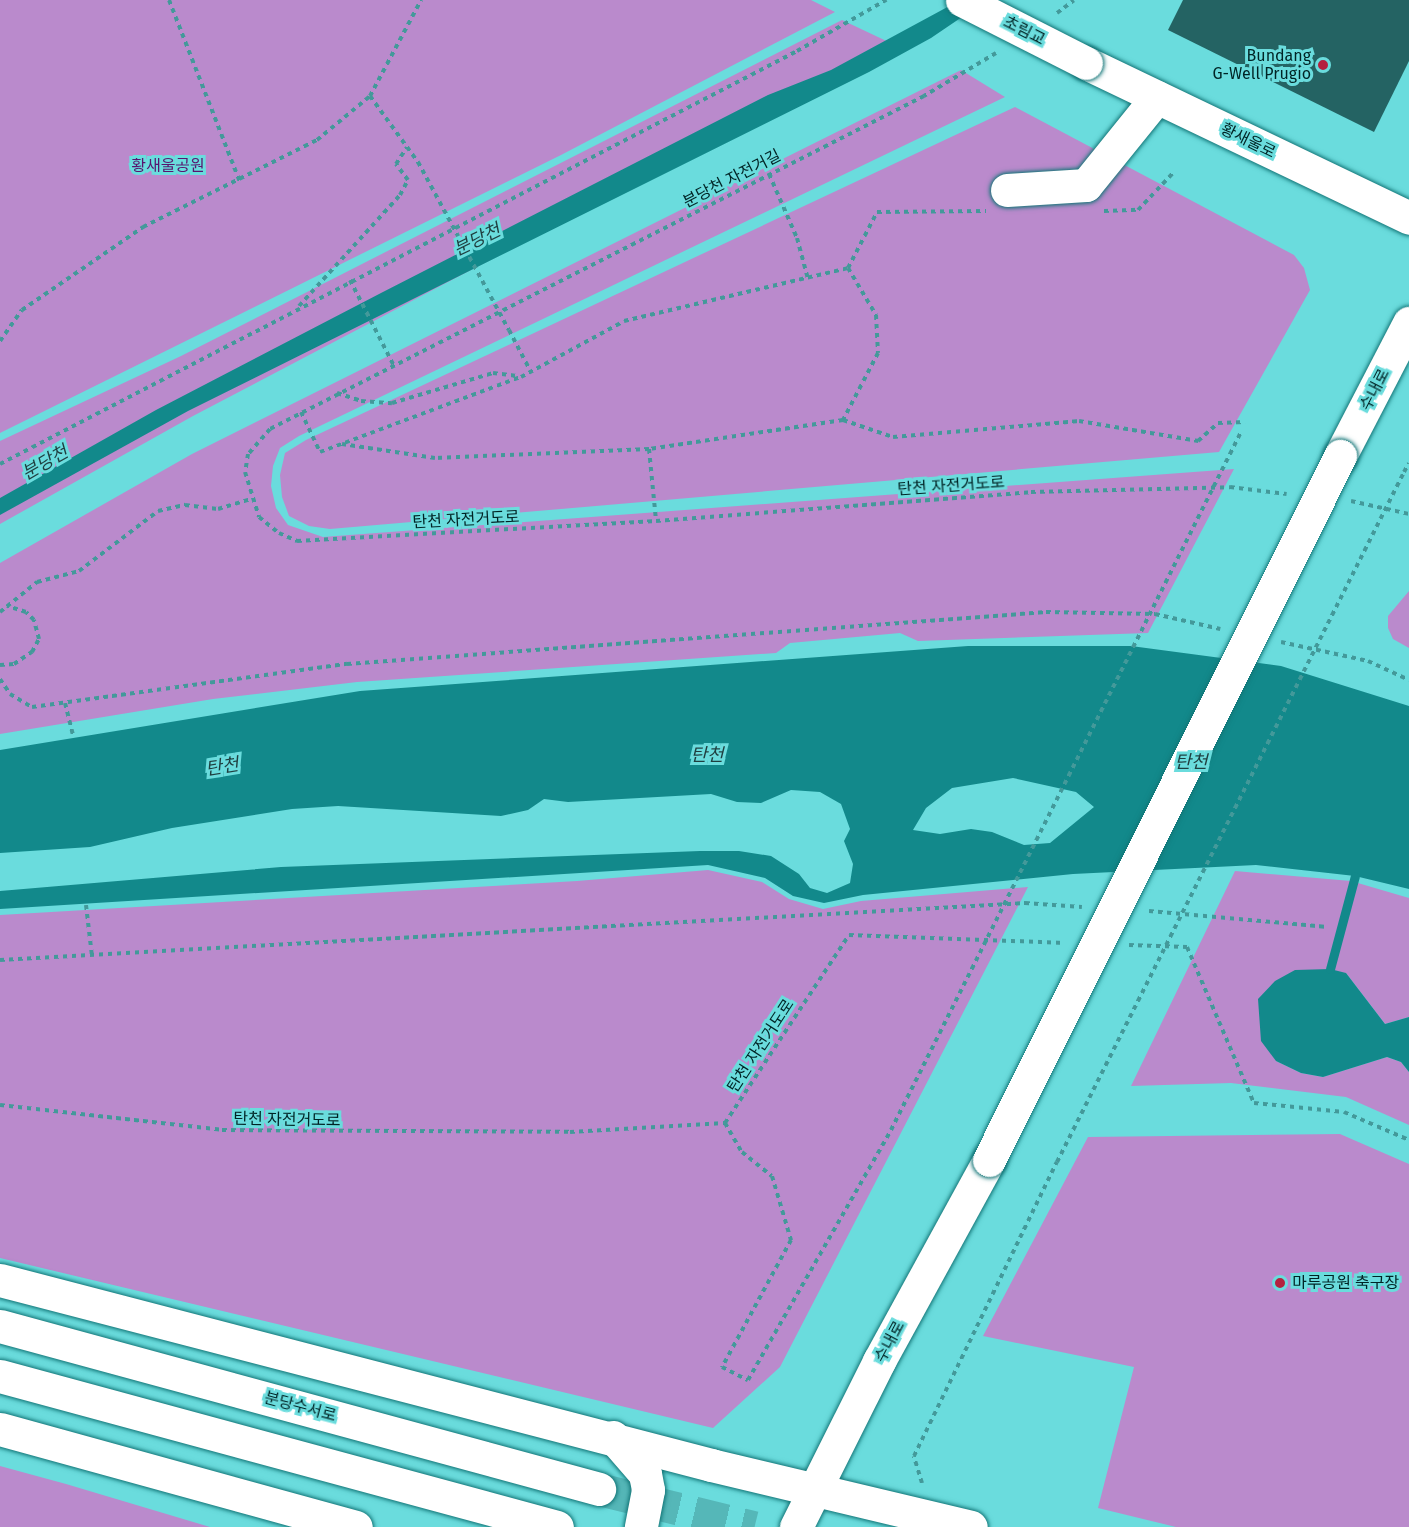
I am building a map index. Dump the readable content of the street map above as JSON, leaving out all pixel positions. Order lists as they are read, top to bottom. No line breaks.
{"streets":{"main road":["초림교","황새울로","수내로","분당수서로"],"path":["분당천 자전거길","탄천 자전거도로"]},"crossings":[["초림교","황새울로"],["분당천 자전거길","탄천 자전거도로"]],"water":["분당천","탄천"],"parks":["황새울공원"],"places":["Bundang G-Well Prugio","마루공원 축구장"]}
